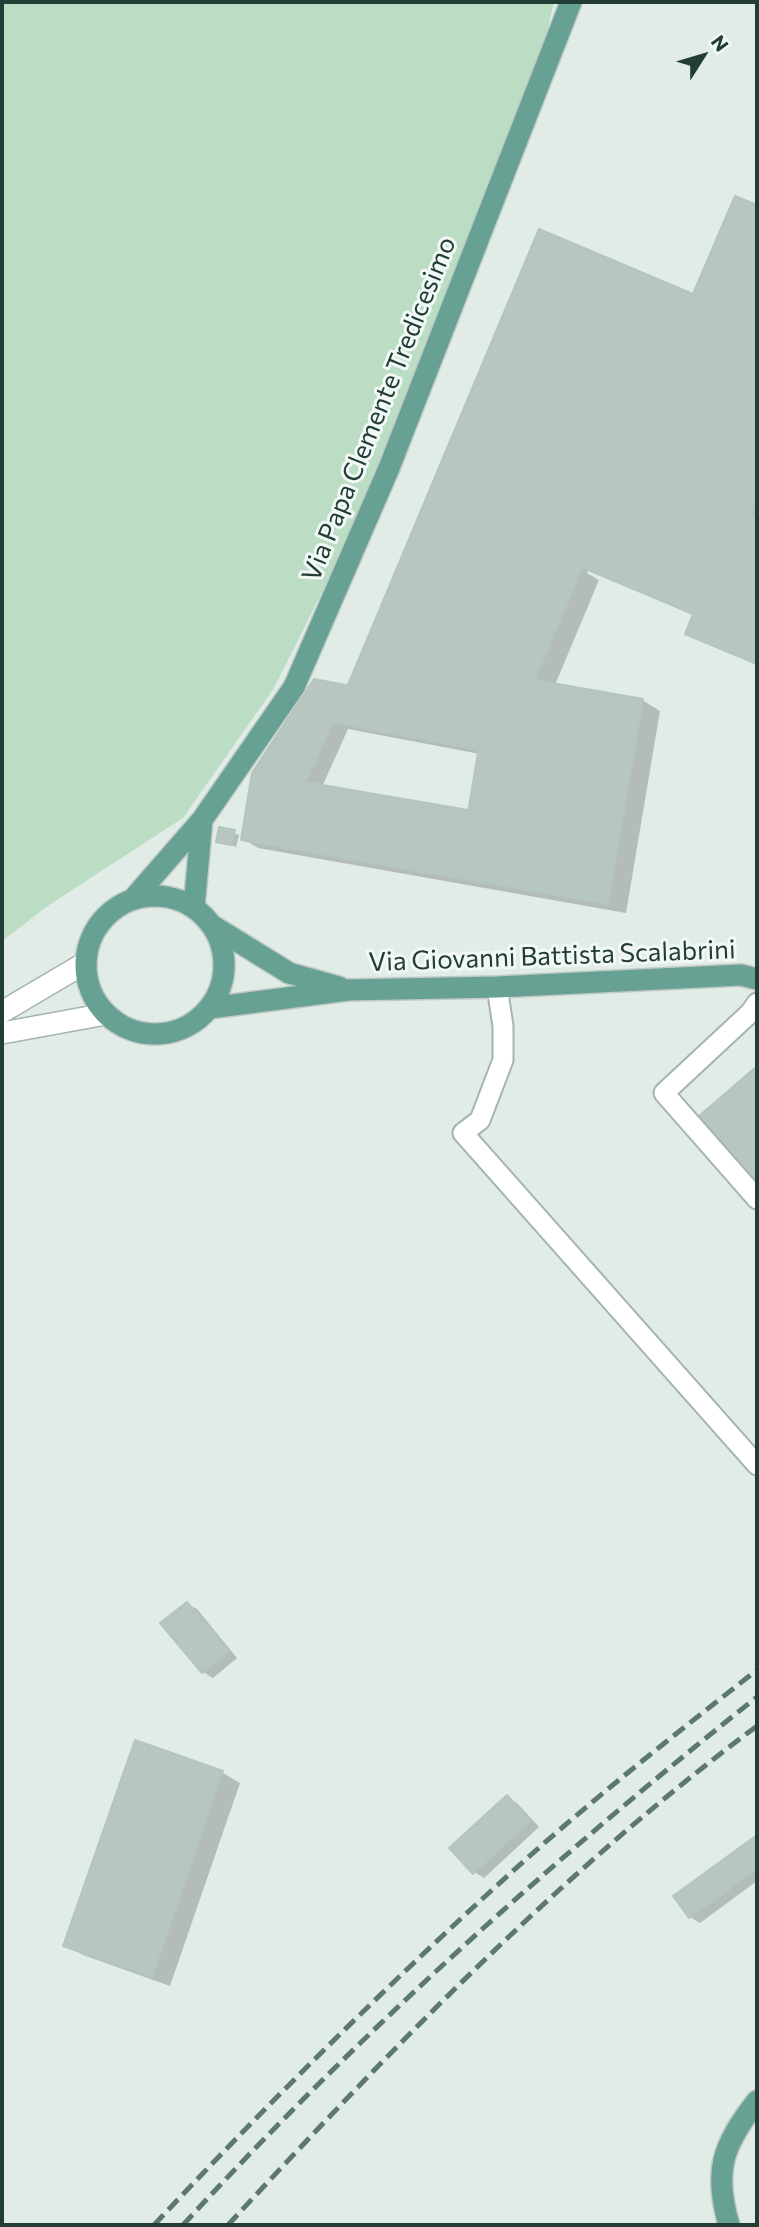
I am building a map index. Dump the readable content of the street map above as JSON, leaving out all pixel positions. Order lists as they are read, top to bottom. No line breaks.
{"streets":{"main road":["Via Papa Clemente Tredicesimo","Via Giovanni Battista Scalabrini"]},"crossings":[["Via Papa Clemente Tredicesimo","Via Giovanni Battista Scalabrini"]],"north":"top right"}
